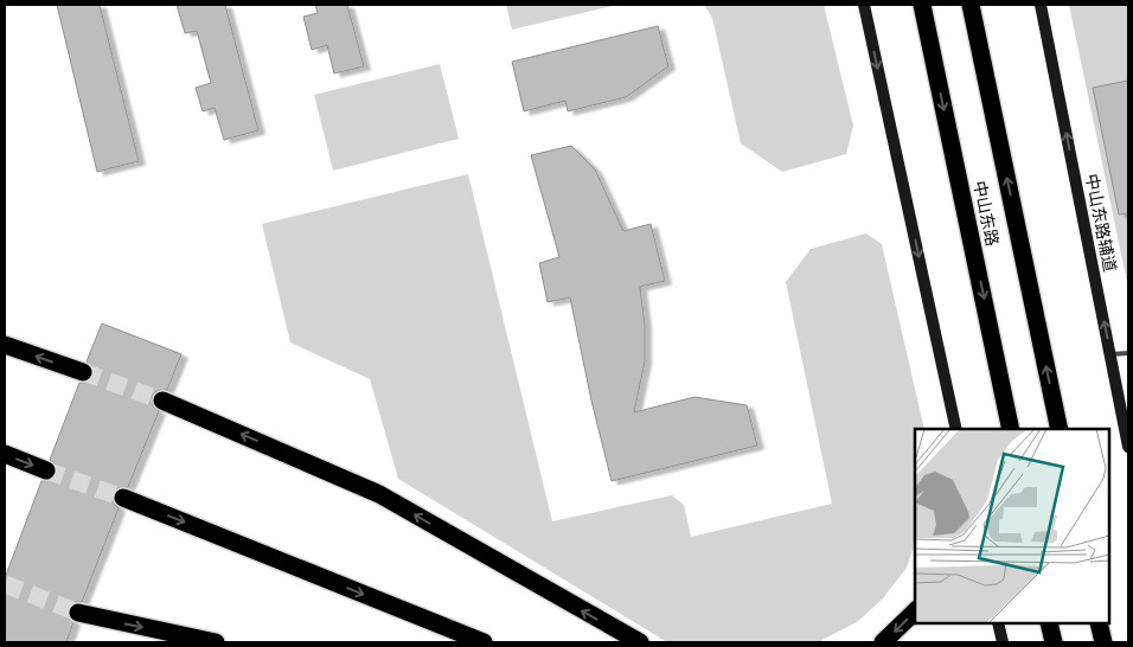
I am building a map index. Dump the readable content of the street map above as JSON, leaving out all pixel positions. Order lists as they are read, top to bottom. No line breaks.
{"streets":{"highway":["中山东路"],"street":["中山东路辅道"]},"one_way":["中山东路辅道"]}
